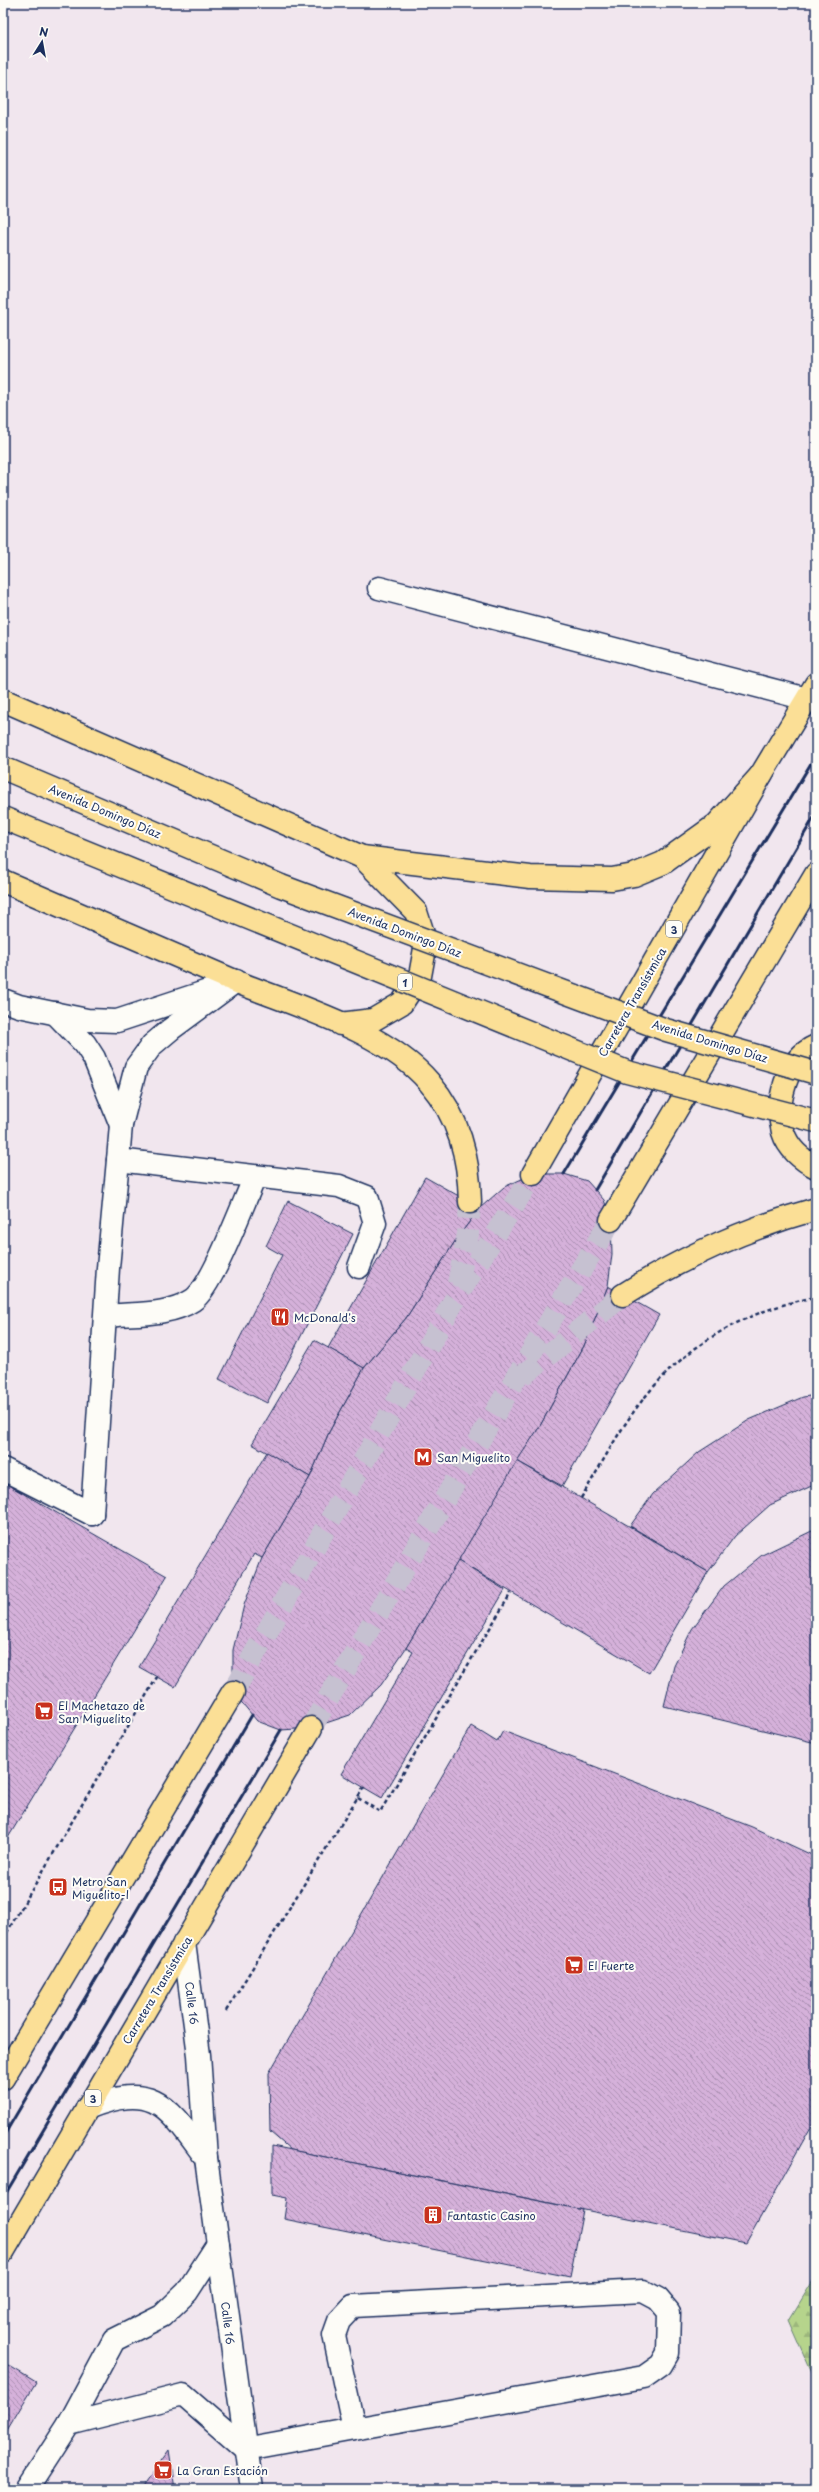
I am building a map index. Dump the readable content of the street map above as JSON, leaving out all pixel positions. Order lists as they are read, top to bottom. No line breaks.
{"streets":{"main road":["Avenida Domingo Díaz","3","1","Carretera Transístmica","Calle 16"]},"crossings":[["Carretera Transístmica","Calle 16"]],"places":{"restaurant":["McDonald's"],"metro station":["San Miguelito"],"supermarket":["El Machetazo de San Miguelito","El Fuerte","La Gran Estación"],"bus stop":["Metro San Miguelito-I"],"building":["Fantastic Casino"]},"north":"top"}
